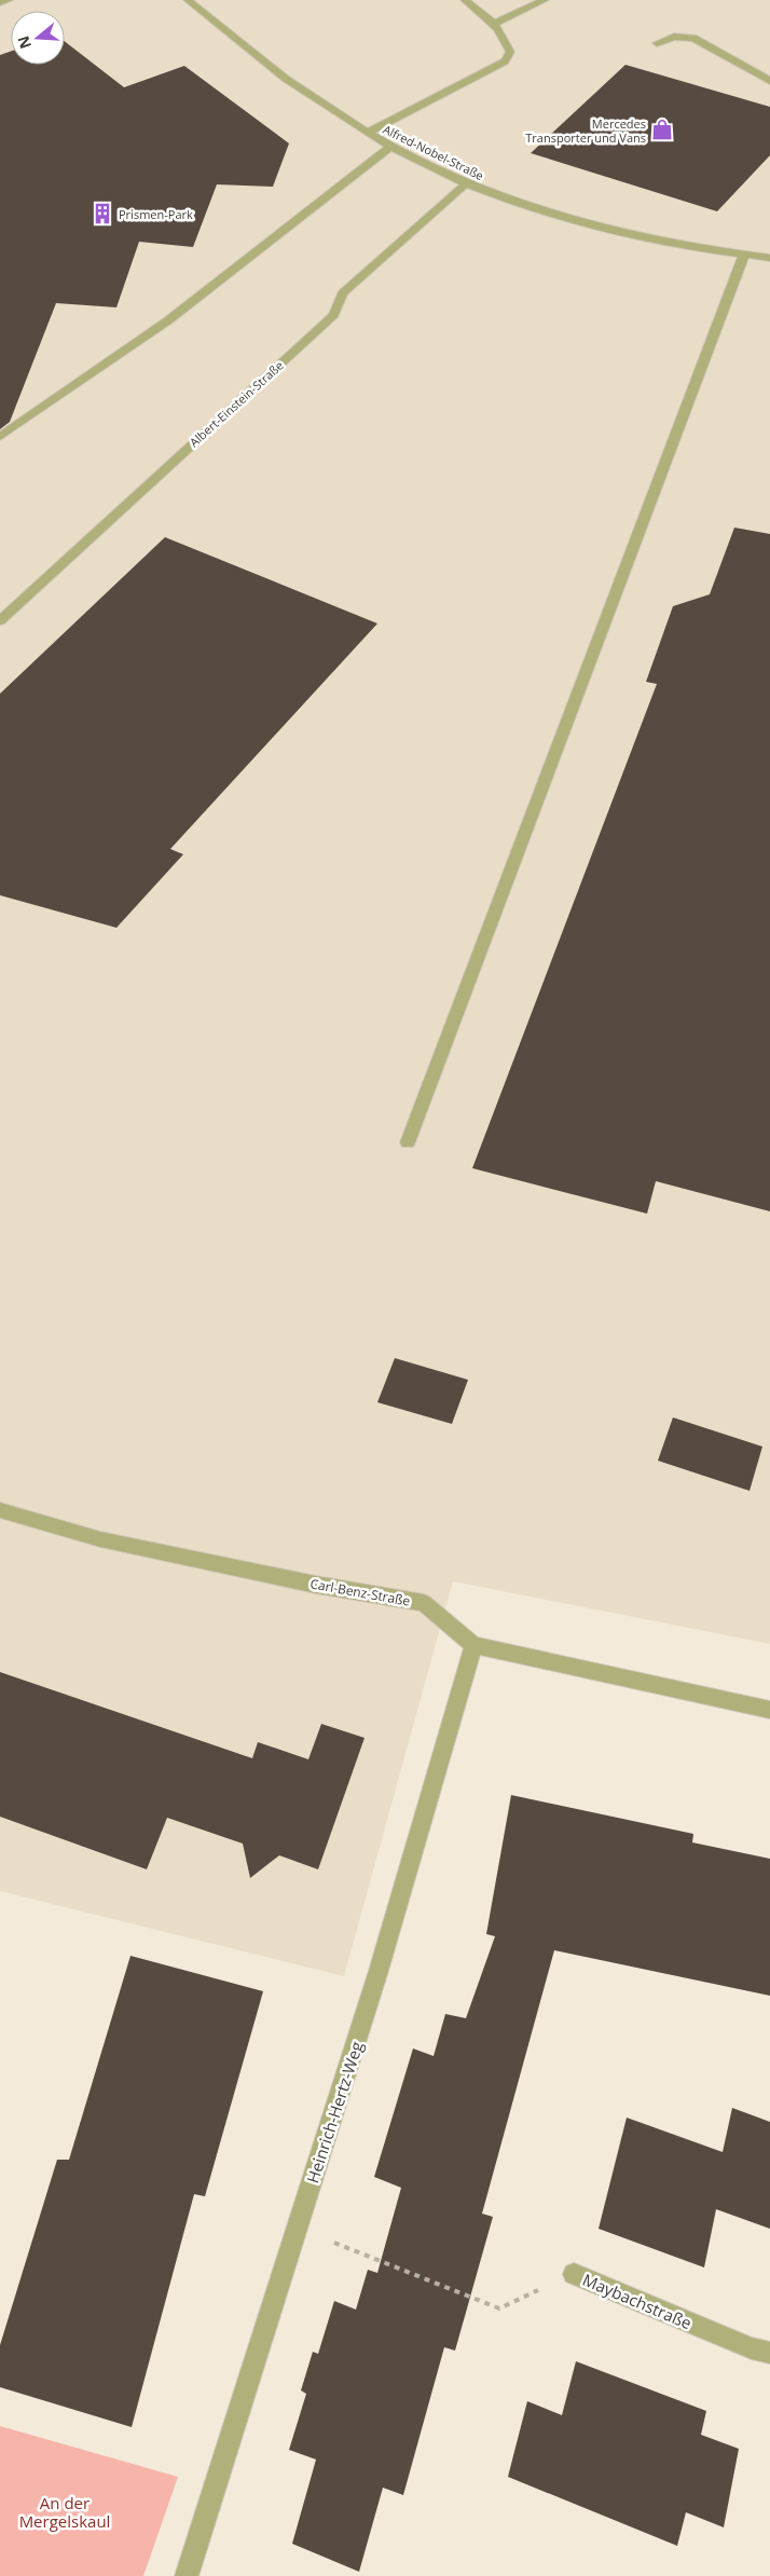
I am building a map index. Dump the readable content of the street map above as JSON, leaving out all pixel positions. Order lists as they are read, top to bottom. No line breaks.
{"streets":{"street":["Alfred-Nobel-Straße","Albert-Einstein-Straße","Carl-Benz-Straße","Heinrich-Hertz-Weg","Maybachstraße"]},"crossings":[["Alfred-Nobel-Straße","Albert-Einstein-Straße"],["Carl-Benz-Straße","Heinrich-Hertz-Weg"],["Heinrich-Hertz-Weg","Maybachstraße"]],"parks":["An der Mergelskaul"],"places":{"shop":["Mercedes Transporter und Vans"],"building":["Prismen-Park"]},"north":"left"}
